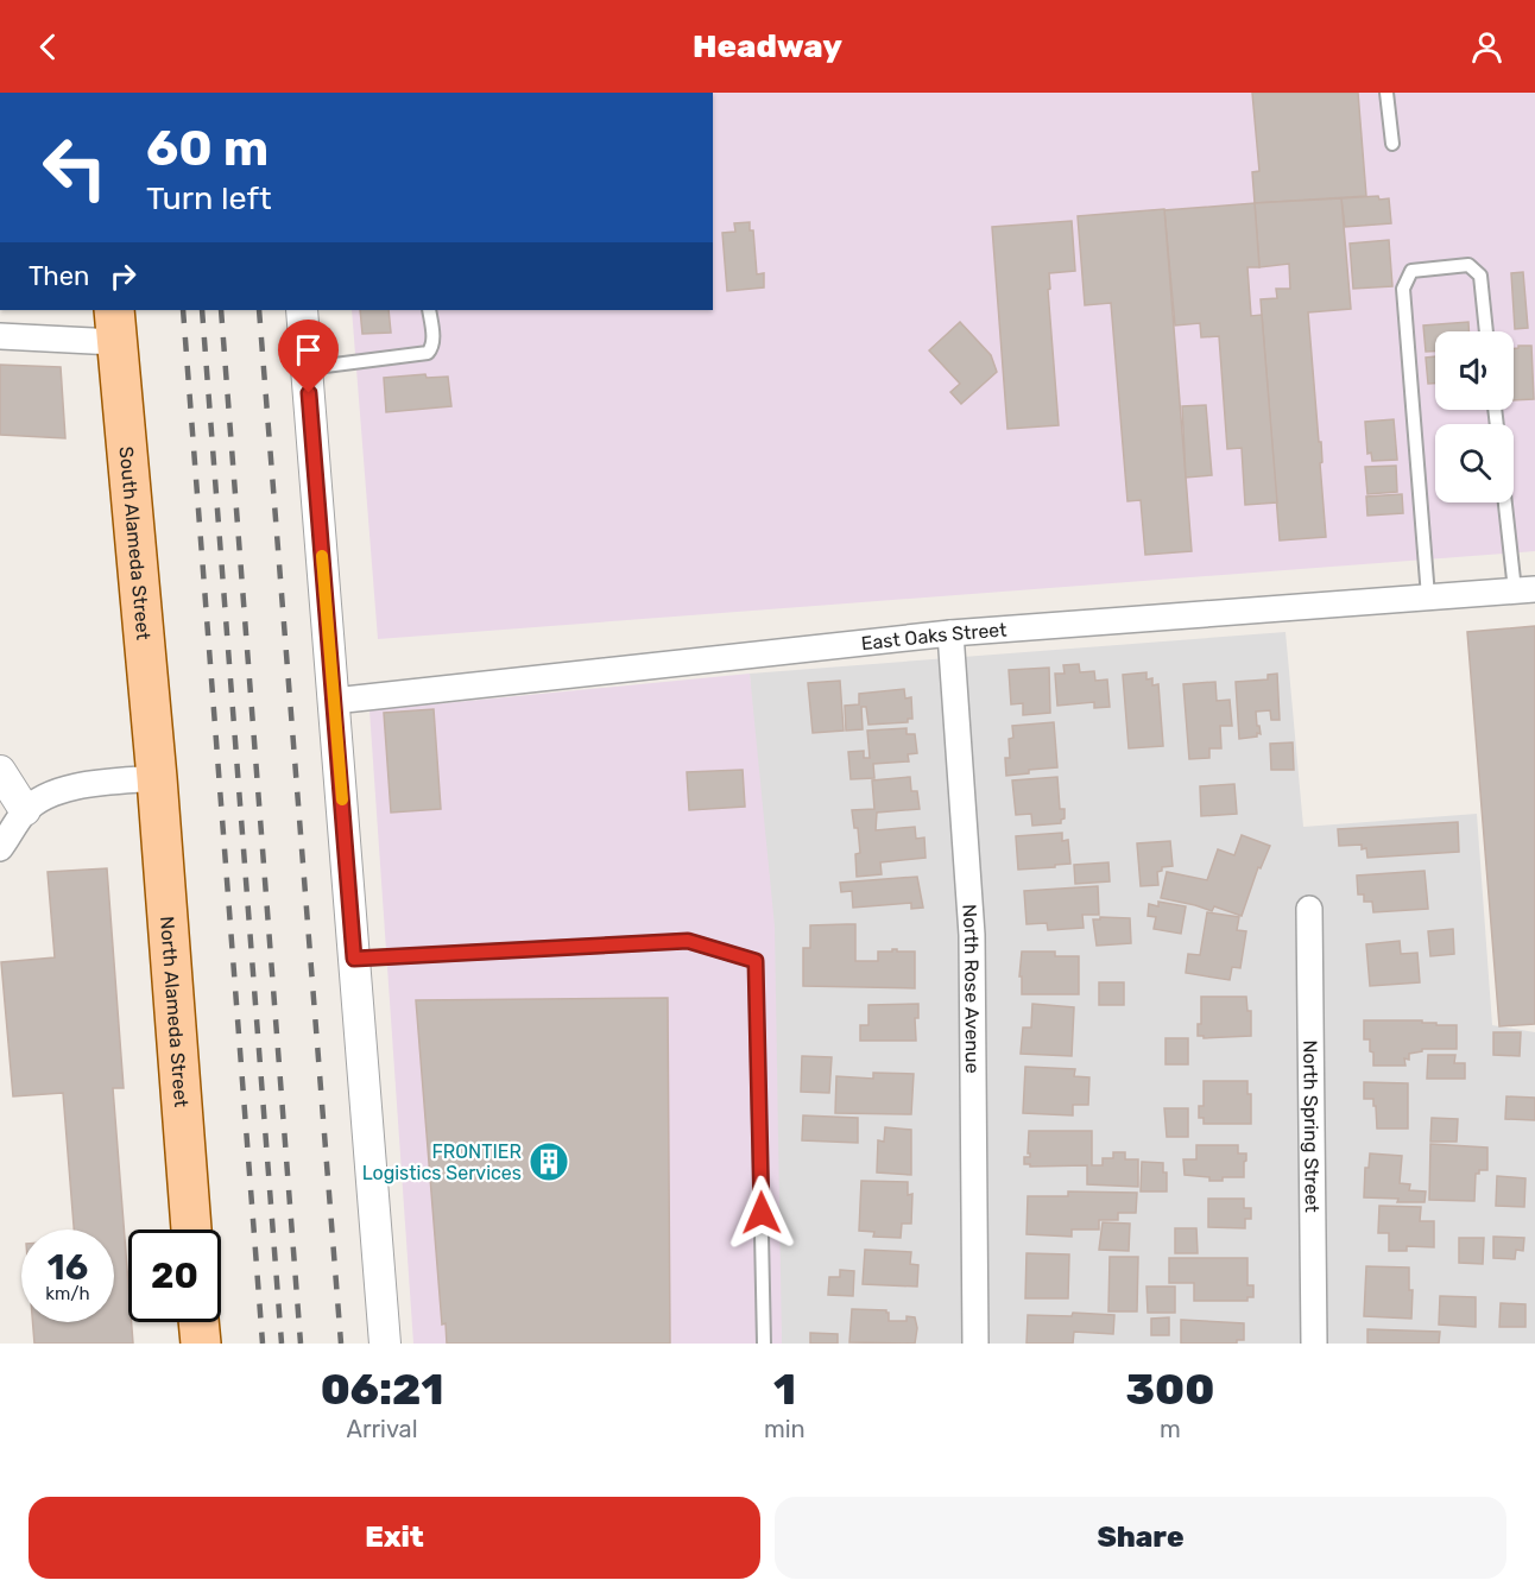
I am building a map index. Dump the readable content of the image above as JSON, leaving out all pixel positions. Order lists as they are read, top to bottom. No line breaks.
{"streets":{"main road":["South Alameda Street","North Alameda Street"],"street":["East Oaks Street","North Rose Avenue","North Spring Street"]},"crossings":[["South Alameda Street","North Alameda Street"],["East Oaks Street","North Rose Avenue"]],"places":{"building":["FRONTIER Logistics Services"]},"page":{"header":"Headway","turn":["60 m","Turn left"],"then":"Then","speed":"16 km/h","limit":"20","eta":["06:21","Arrival","1","min","300","m"],"buttons":["Exit","Share"]}}
